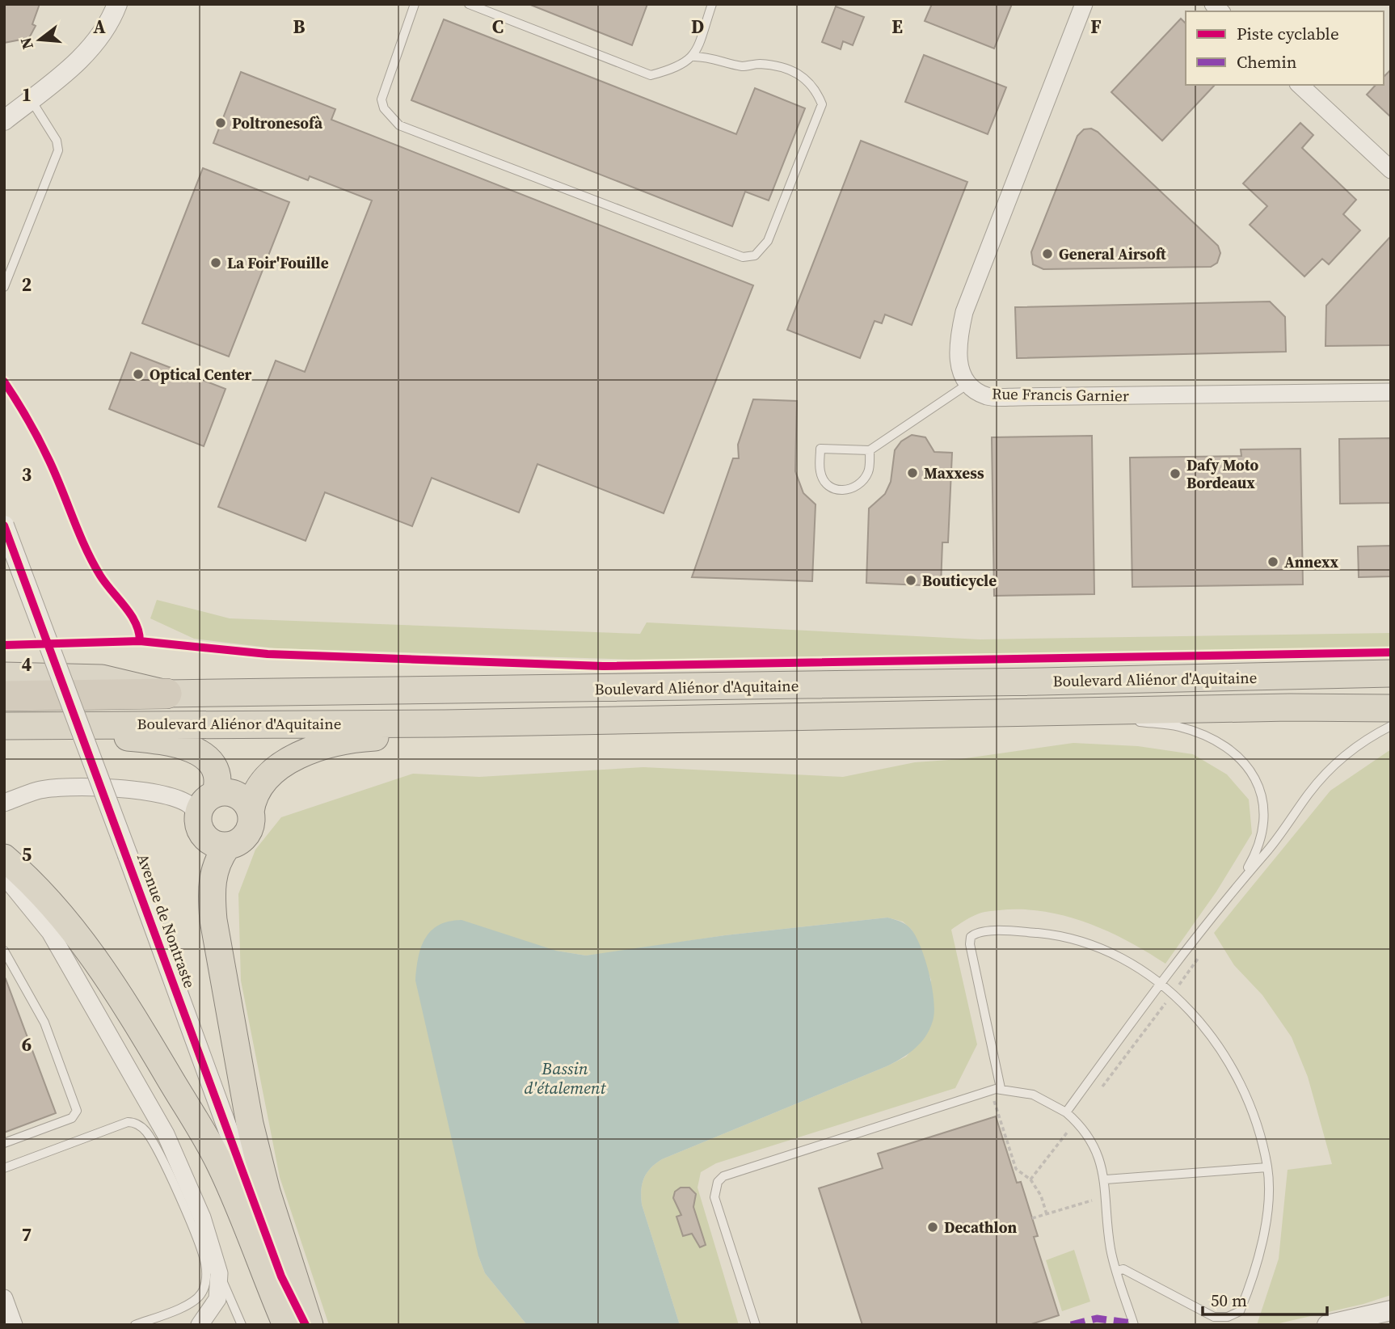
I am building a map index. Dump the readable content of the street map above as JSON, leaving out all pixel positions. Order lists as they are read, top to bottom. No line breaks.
{"streets":{"highway":["Boulevard Aliénor d'Aquitaine"],"street":["Rue Francis Garnier","Avenue de Nontraste"]},"water":["Bassin d'étalement"],"places":["Poltronesofà","General Airsoft","La Foir'Fouille","Optical Center","Maxxess","Dafy Moto Bordeaux","Annexx","Bouticycle","Decathlon"],"legend":["Piste cyclable","Chemin"],"scale_bar":"50 m","north":"left","grid":{"columns":["A","B","C","D","E","F"],"rows":["1","2","3","4","5","6","7"]}}
